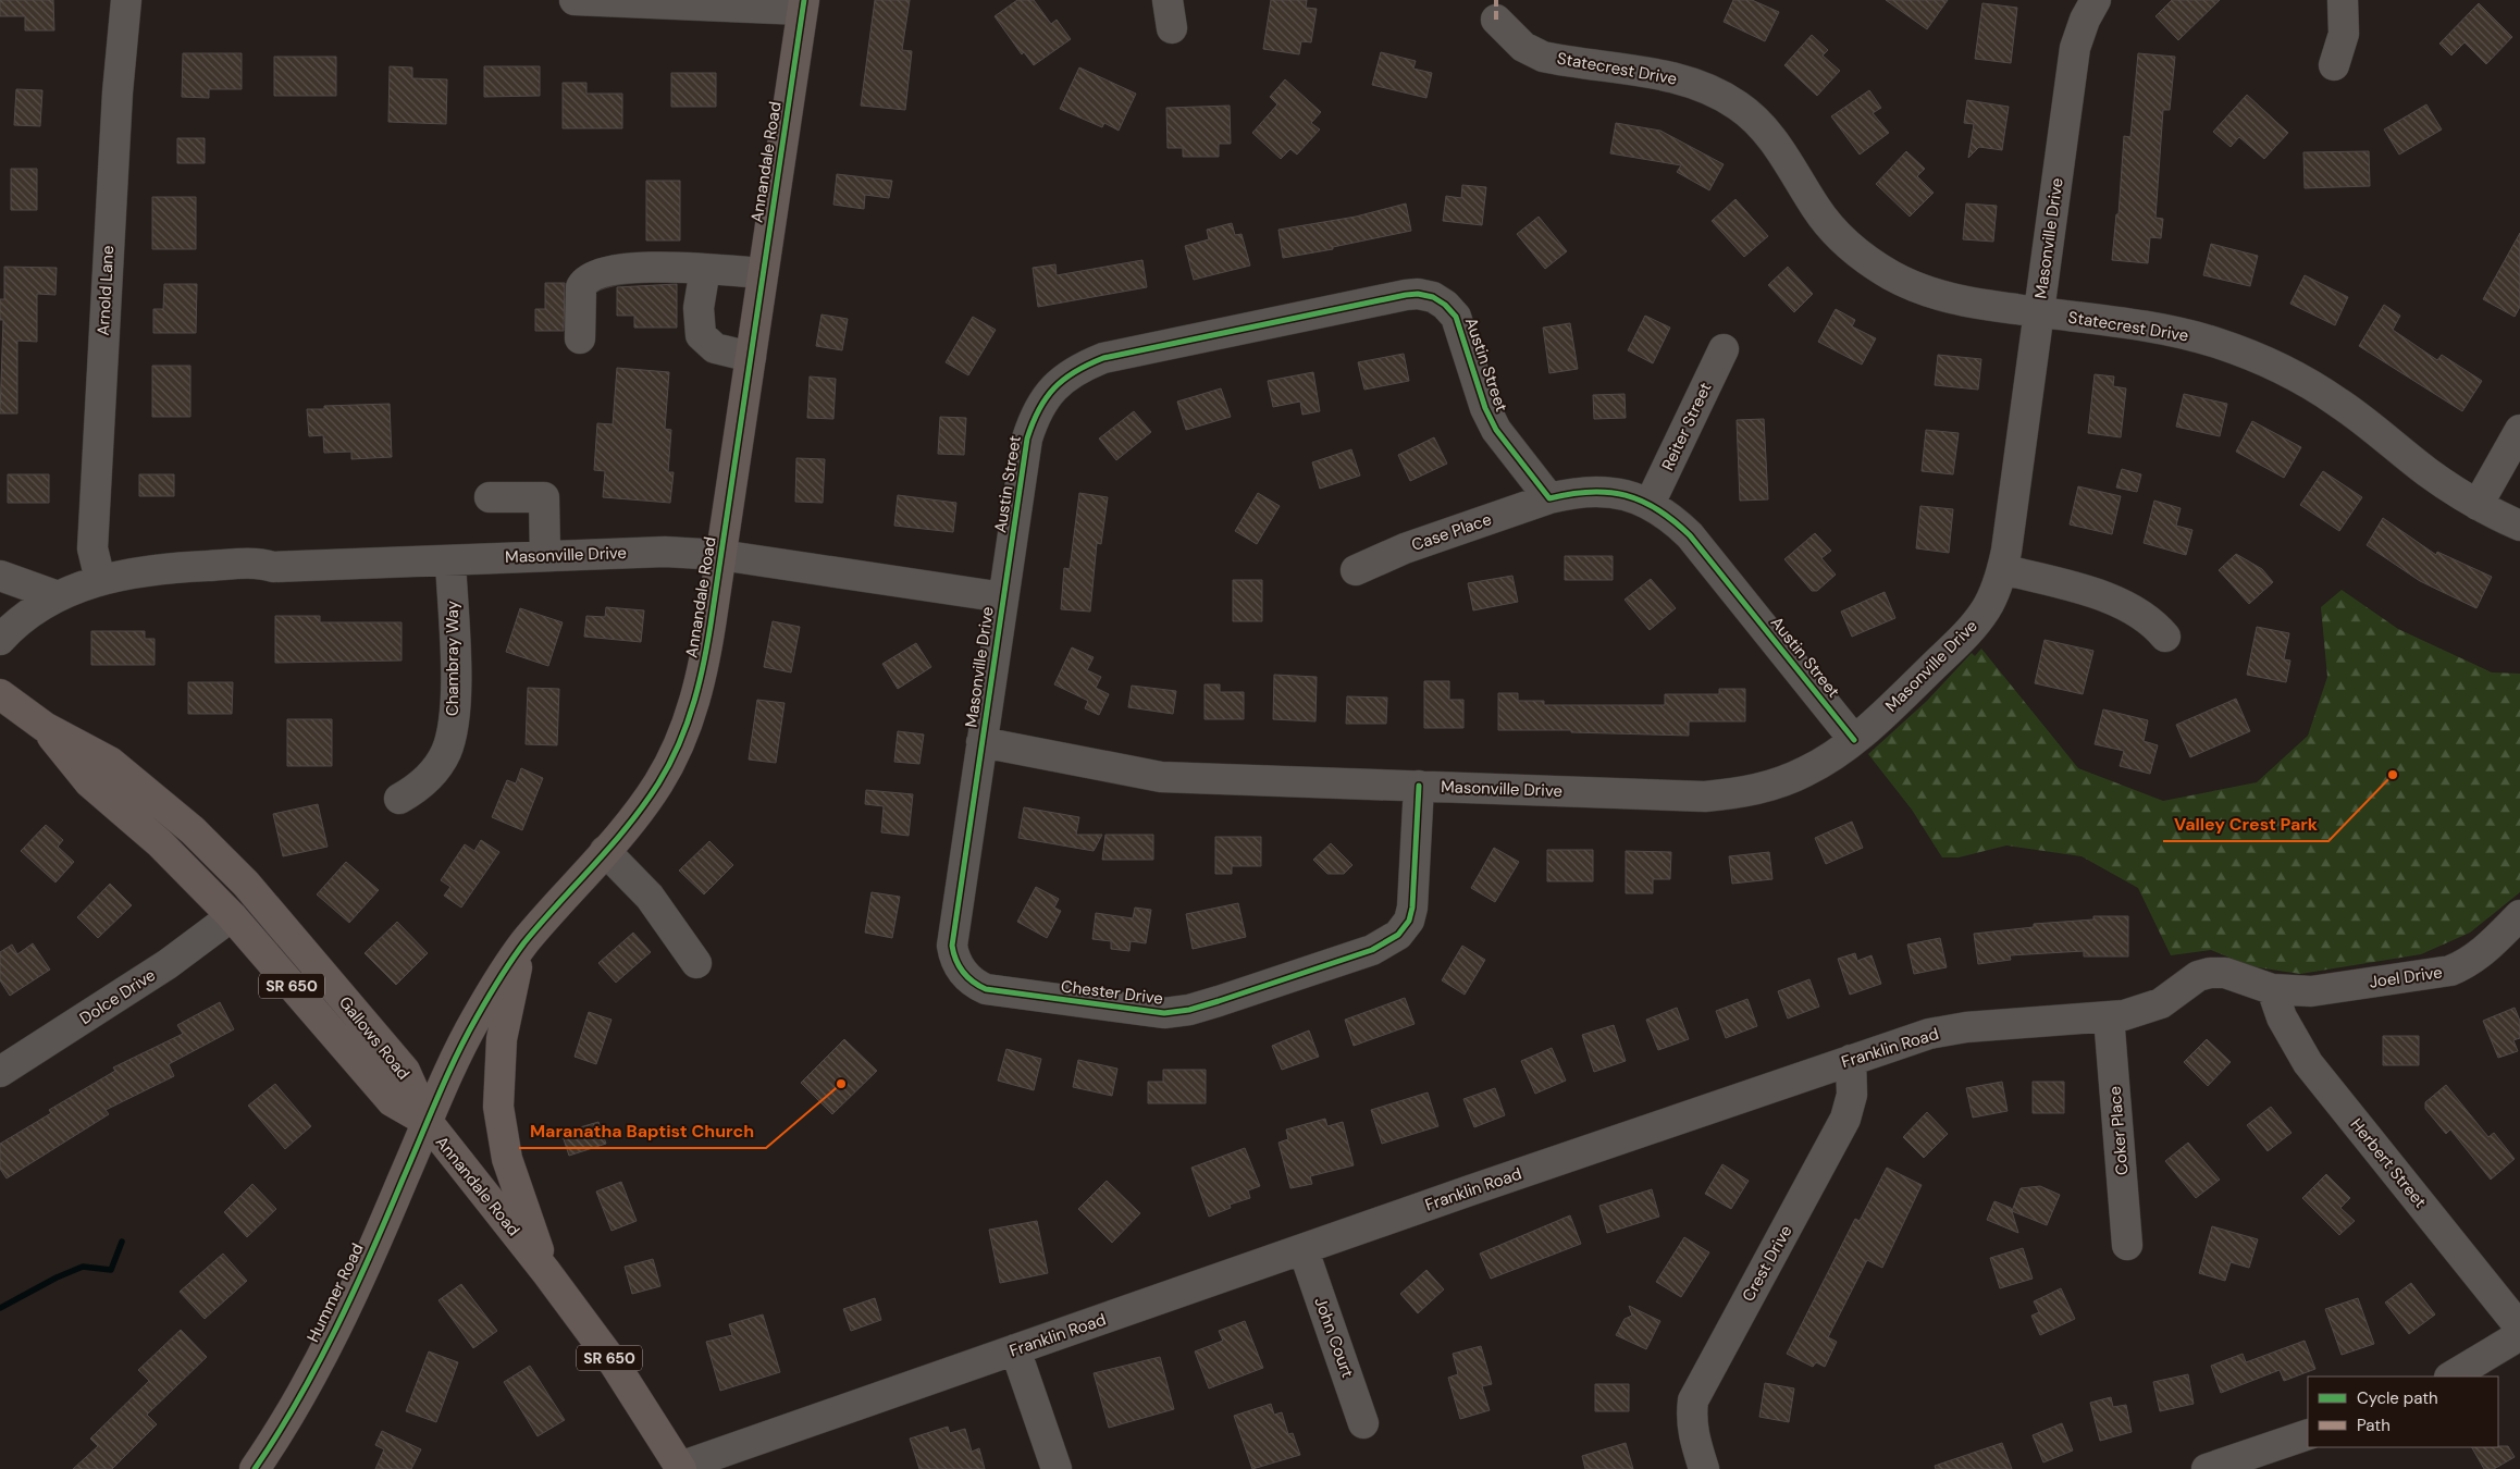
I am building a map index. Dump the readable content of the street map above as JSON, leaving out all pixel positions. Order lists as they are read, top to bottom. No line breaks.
{"streets":{"main road":["Annandale Road","SR 650","Gallows Road","Hummer Road"],"street":["Statecrest Drive","Masonville Drive","Arnold Lane","Austin Street","Reiter Street","Case Place","Chambray Way","Joel Drive","Chester Drive","Dolce Drive","Franklin Road","Coker Place","Herbert Street","Crest Drive","John Court"]},"crossings":[["Statecrest Drive","Masonville Drive"],["Annandale Road","Masonville Drive"],["Annandale Road","Gallows Road"],["Annandale Road","Franklin Road"],["Annandale Road","Hummer Road"],["Masonville Drive","Arnold Lane"],["Masonville Drive","Austin Street"],["Masonville Drive","Chambray Way"],["Masonville Drive","Chester Drive"],["Austin Street","Reiter Street"],["Austin Street","Case Place"],["Joel Drive","Franklin Road"],["Joel Drive","Herbert Street"],["Dolce Drive","Gallows Road"],["Gallows Road","Hummer Road"],["Franklin Road","Coker Place"],["Franklin Road","Herbert Street"],["Franklin Road","Crest Drive"],["Franklin Road","John Court"]],"places":["Valley Crest Park","Maranatha Baptist Church"],"legend":["Cycle path","Path"]}
